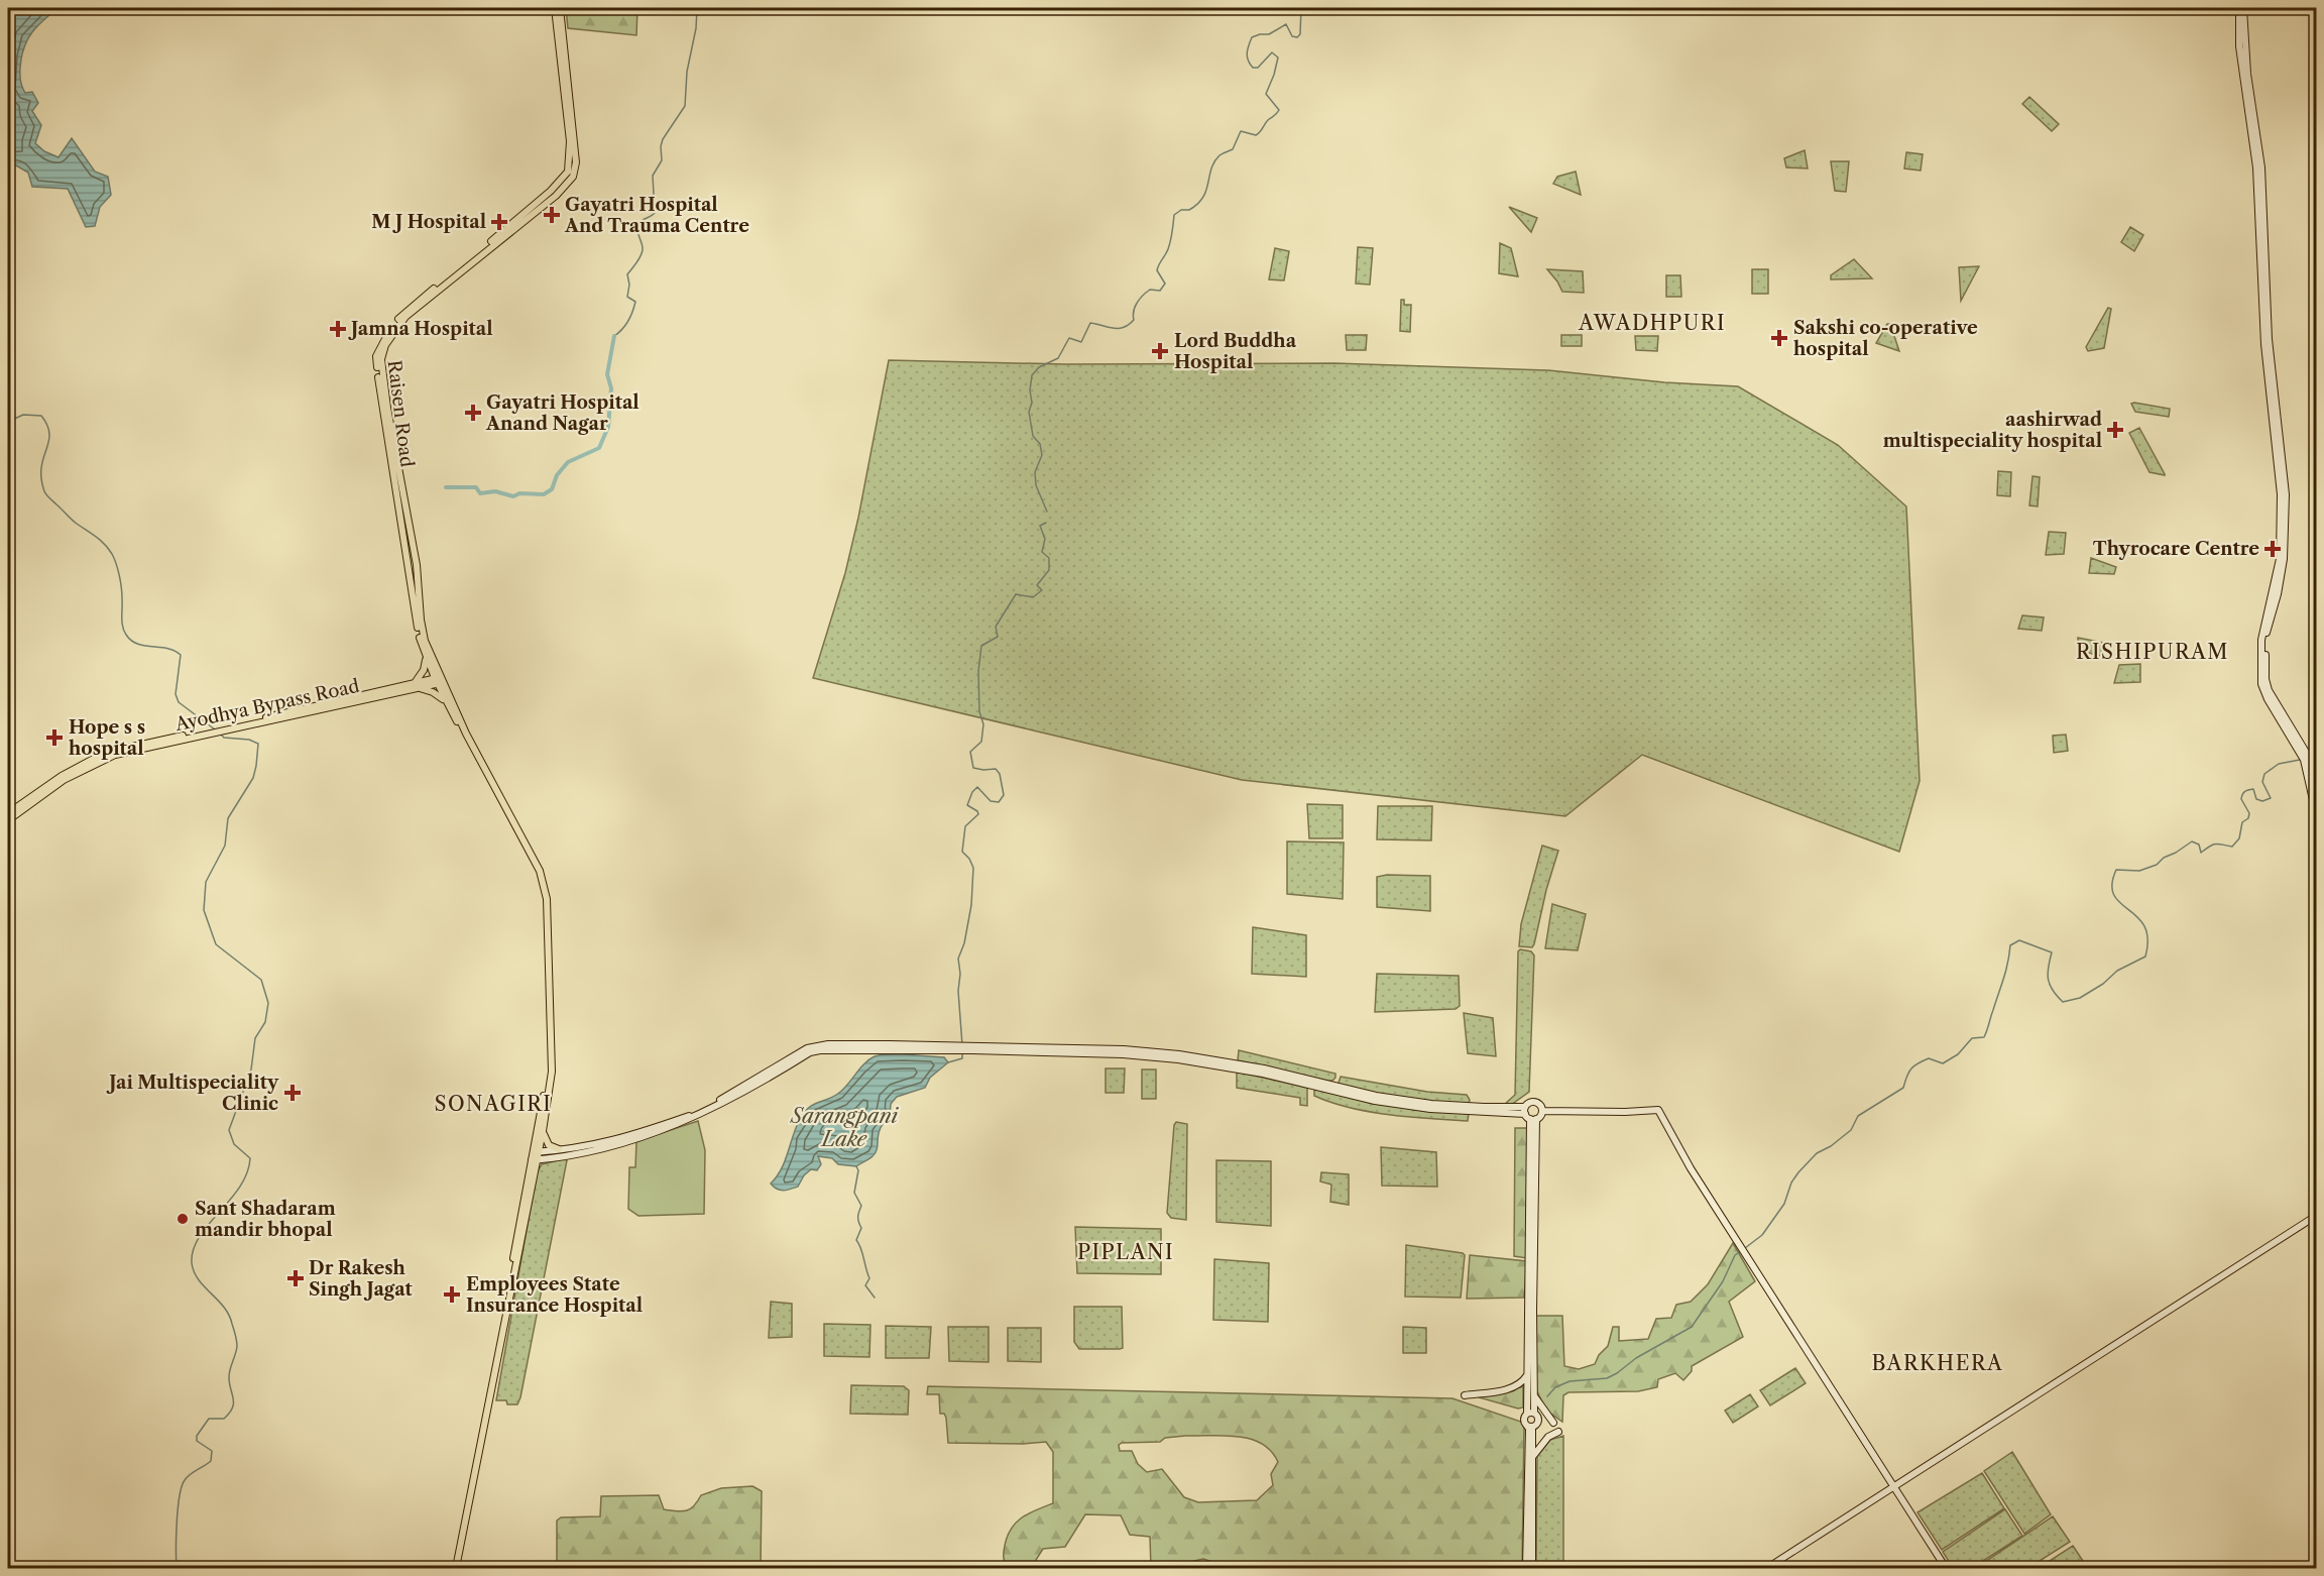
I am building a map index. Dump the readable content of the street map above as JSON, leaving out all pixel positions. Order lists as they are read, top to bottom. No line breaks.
{"streets":{"main road":["Raisen Road","Ayodhya Bypass Road"]},"crossings":[["Raisen Road","Ayodhya Bypass Road"]],"districts":["AWADHPURI","RISHIPURAM","SONAGIRI","PIPLANI","BARKHERA"],"water":["Sarangpani Lake"],"places":{"health":["Gayatri Hospital And Trauma Centre","M J Hospital","Jamna Hospital","Sakshi co-operative hospital","Lord Buddha Hospital","Gayatri Hospital Anand Nagar","aashirwad multispeciality hospital","Thyrocare Centre","Hope s s hospital","Jai Multispeciality Clinic","Dr Rakesh Singh Jagat","Employees State Insurance Hospital"],"other":["Sant Shadaram mandir bhopal"]}}
